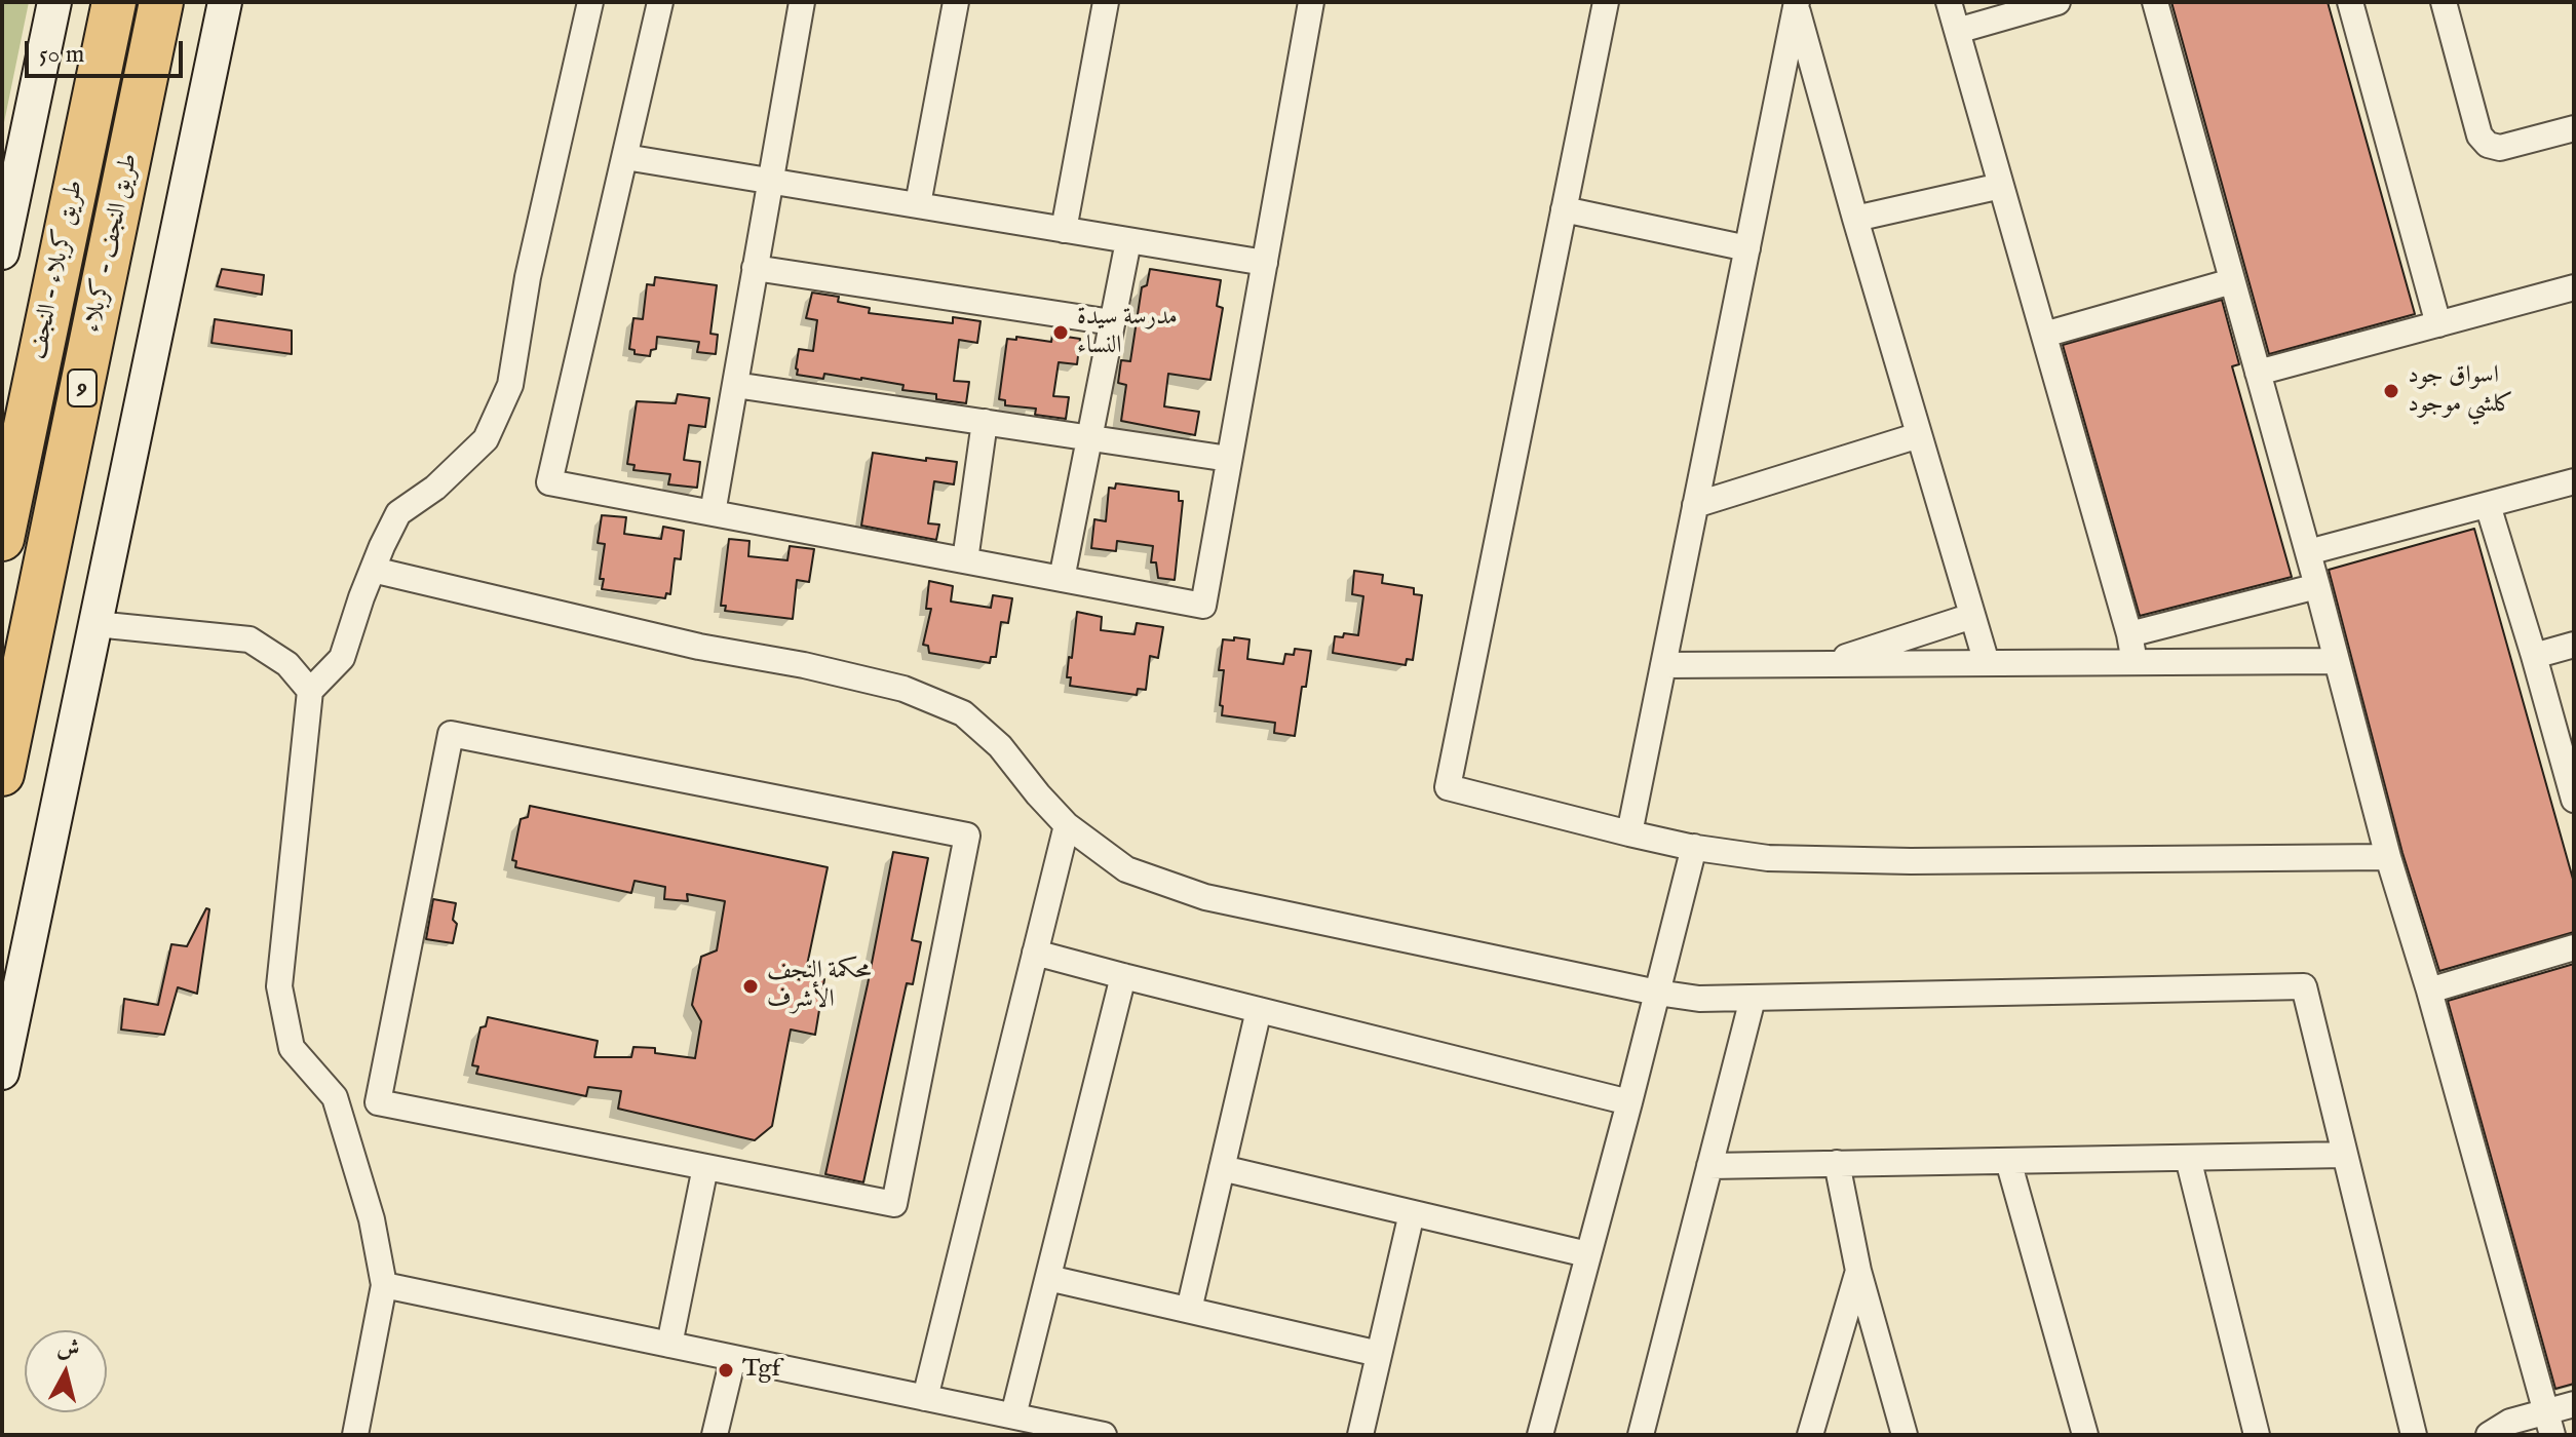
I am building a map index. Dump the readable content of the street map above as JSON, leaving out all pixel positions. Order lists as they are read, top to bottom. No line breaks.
{"streets":{"highway":["طريق النجف - کربلاء","طريق کربلاء - النجف","9"]},"places":["مدرسة سيدة النساء","اسواق جود كلشي موجود","محكمة النجف الأشرف","Tgf"],"scale_bar":"50 m","north":"top"}
